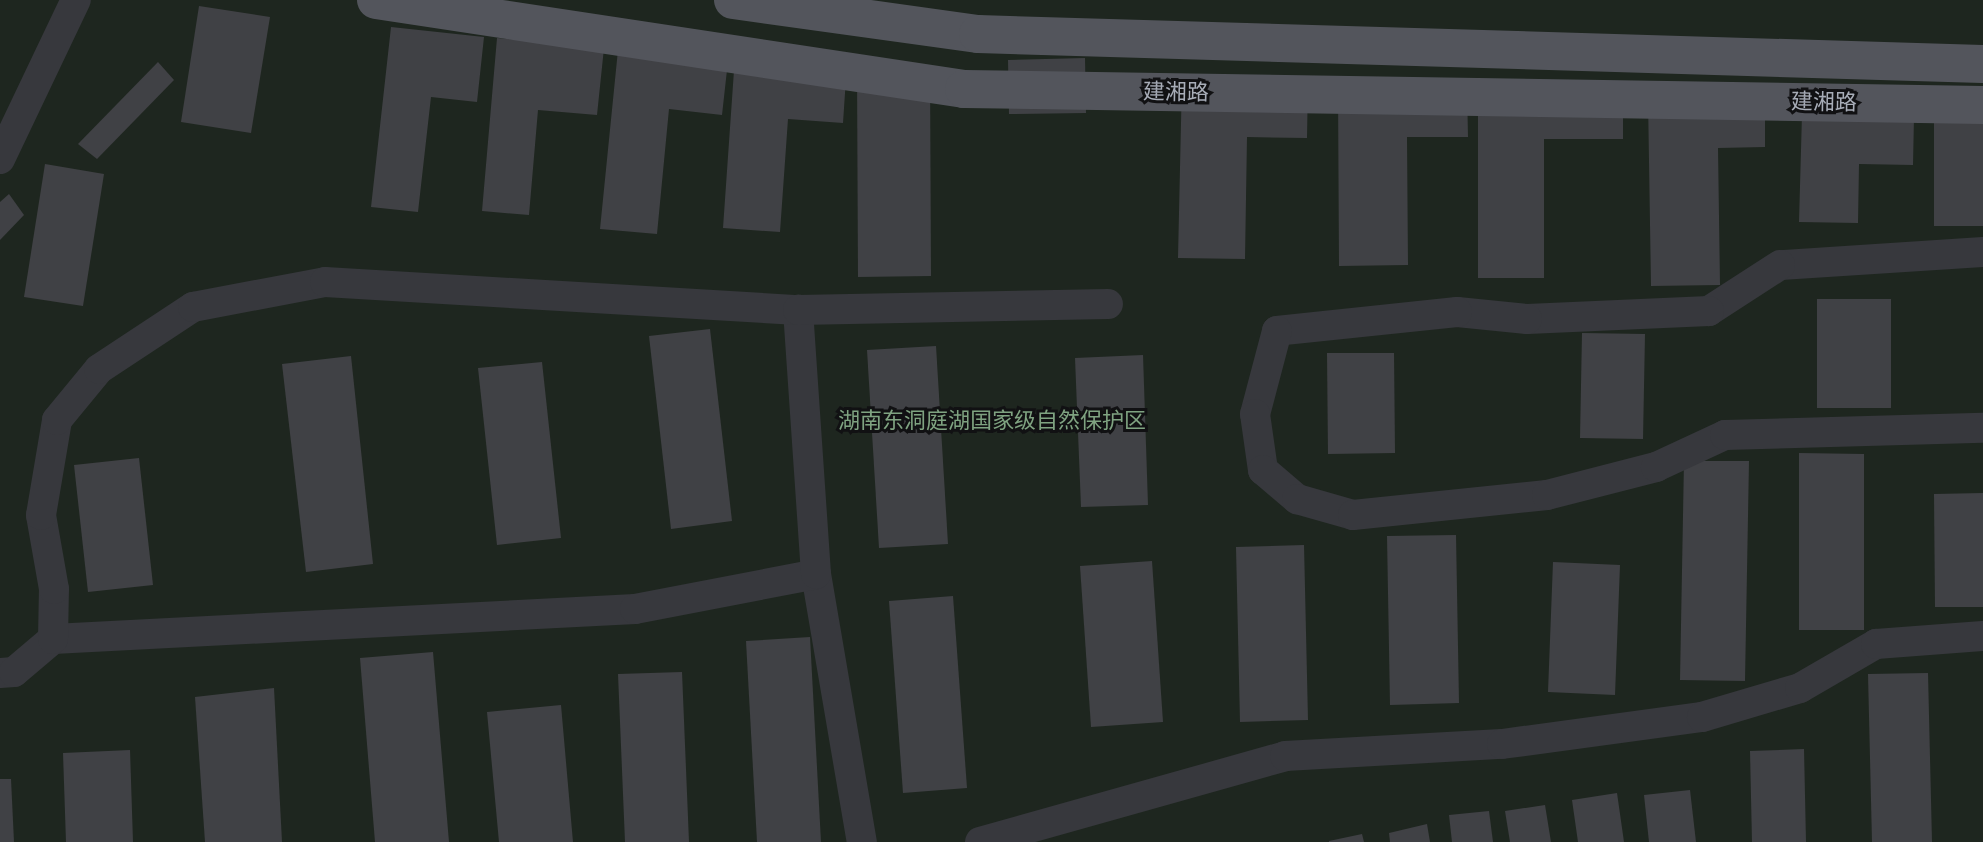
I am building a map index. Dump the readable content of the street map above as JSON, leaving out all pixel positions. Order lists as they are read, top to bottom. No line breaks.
{"streets":{"main road":["建湘路"]},"parks":["湖南东洞庭湖国家级自然保护区"]}
